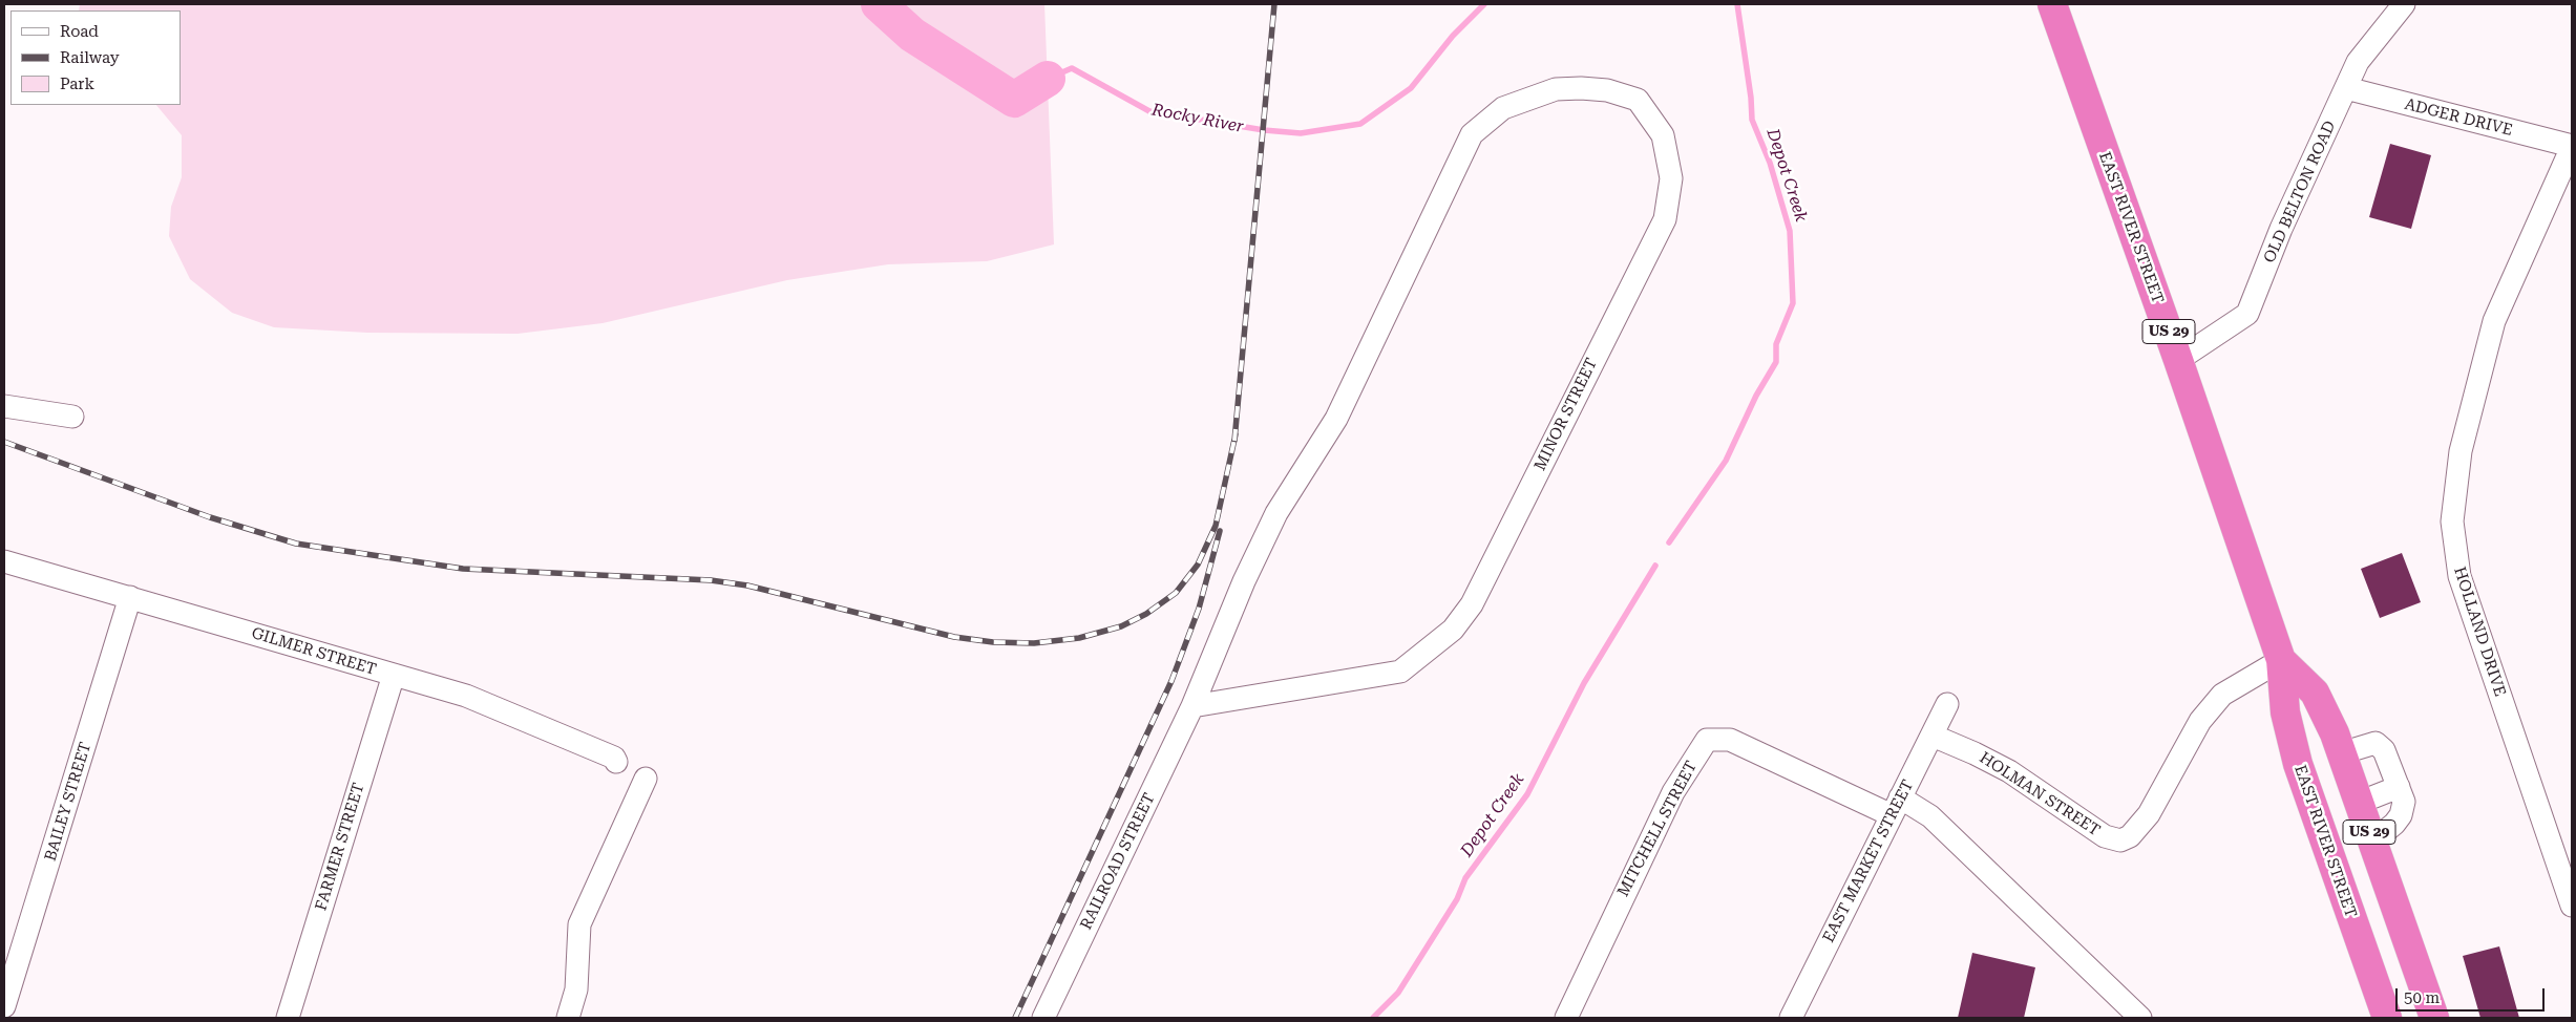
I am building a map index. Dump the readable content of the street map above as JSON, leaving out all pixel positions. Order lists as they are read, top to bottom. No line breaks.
{"streets":{"highway":["EAST RIVER STREET","US 29"],"street":["ADGER DRIVE","OLD BELTON ROAD","MINOR STREET","HOLLAND DRIVE","GILMER STREET","HOLMAN STREET","BAILEY STREET","MITCHELL STREET","FARMER STREET","RAILROAD STREET","EAST MARKET STREET"]},"crossings":[["ADGER DRIVE","OLD BELTON ROAD"],["ADGER DRIVE","HOLLAND DRIVE"],["OLD BELTON ROAD","EAST RIVER STREET"],["EAST RIVER STREET","HOLMAN STREET"],["MINOR STREET","RAILROAD STREET"],["GILMER STREET","BAILEY STREET"],["GILMER STREET","FARMER STREET"],["HOLMAN STREET","EAST MARKET STREET"],["MITCHELL STREET","EAST MARKET STREET"]],"water":["Rocky River","Depot Creek"],"legend":["Road","Railway","Park"],"scale_bar":"50 m"}
